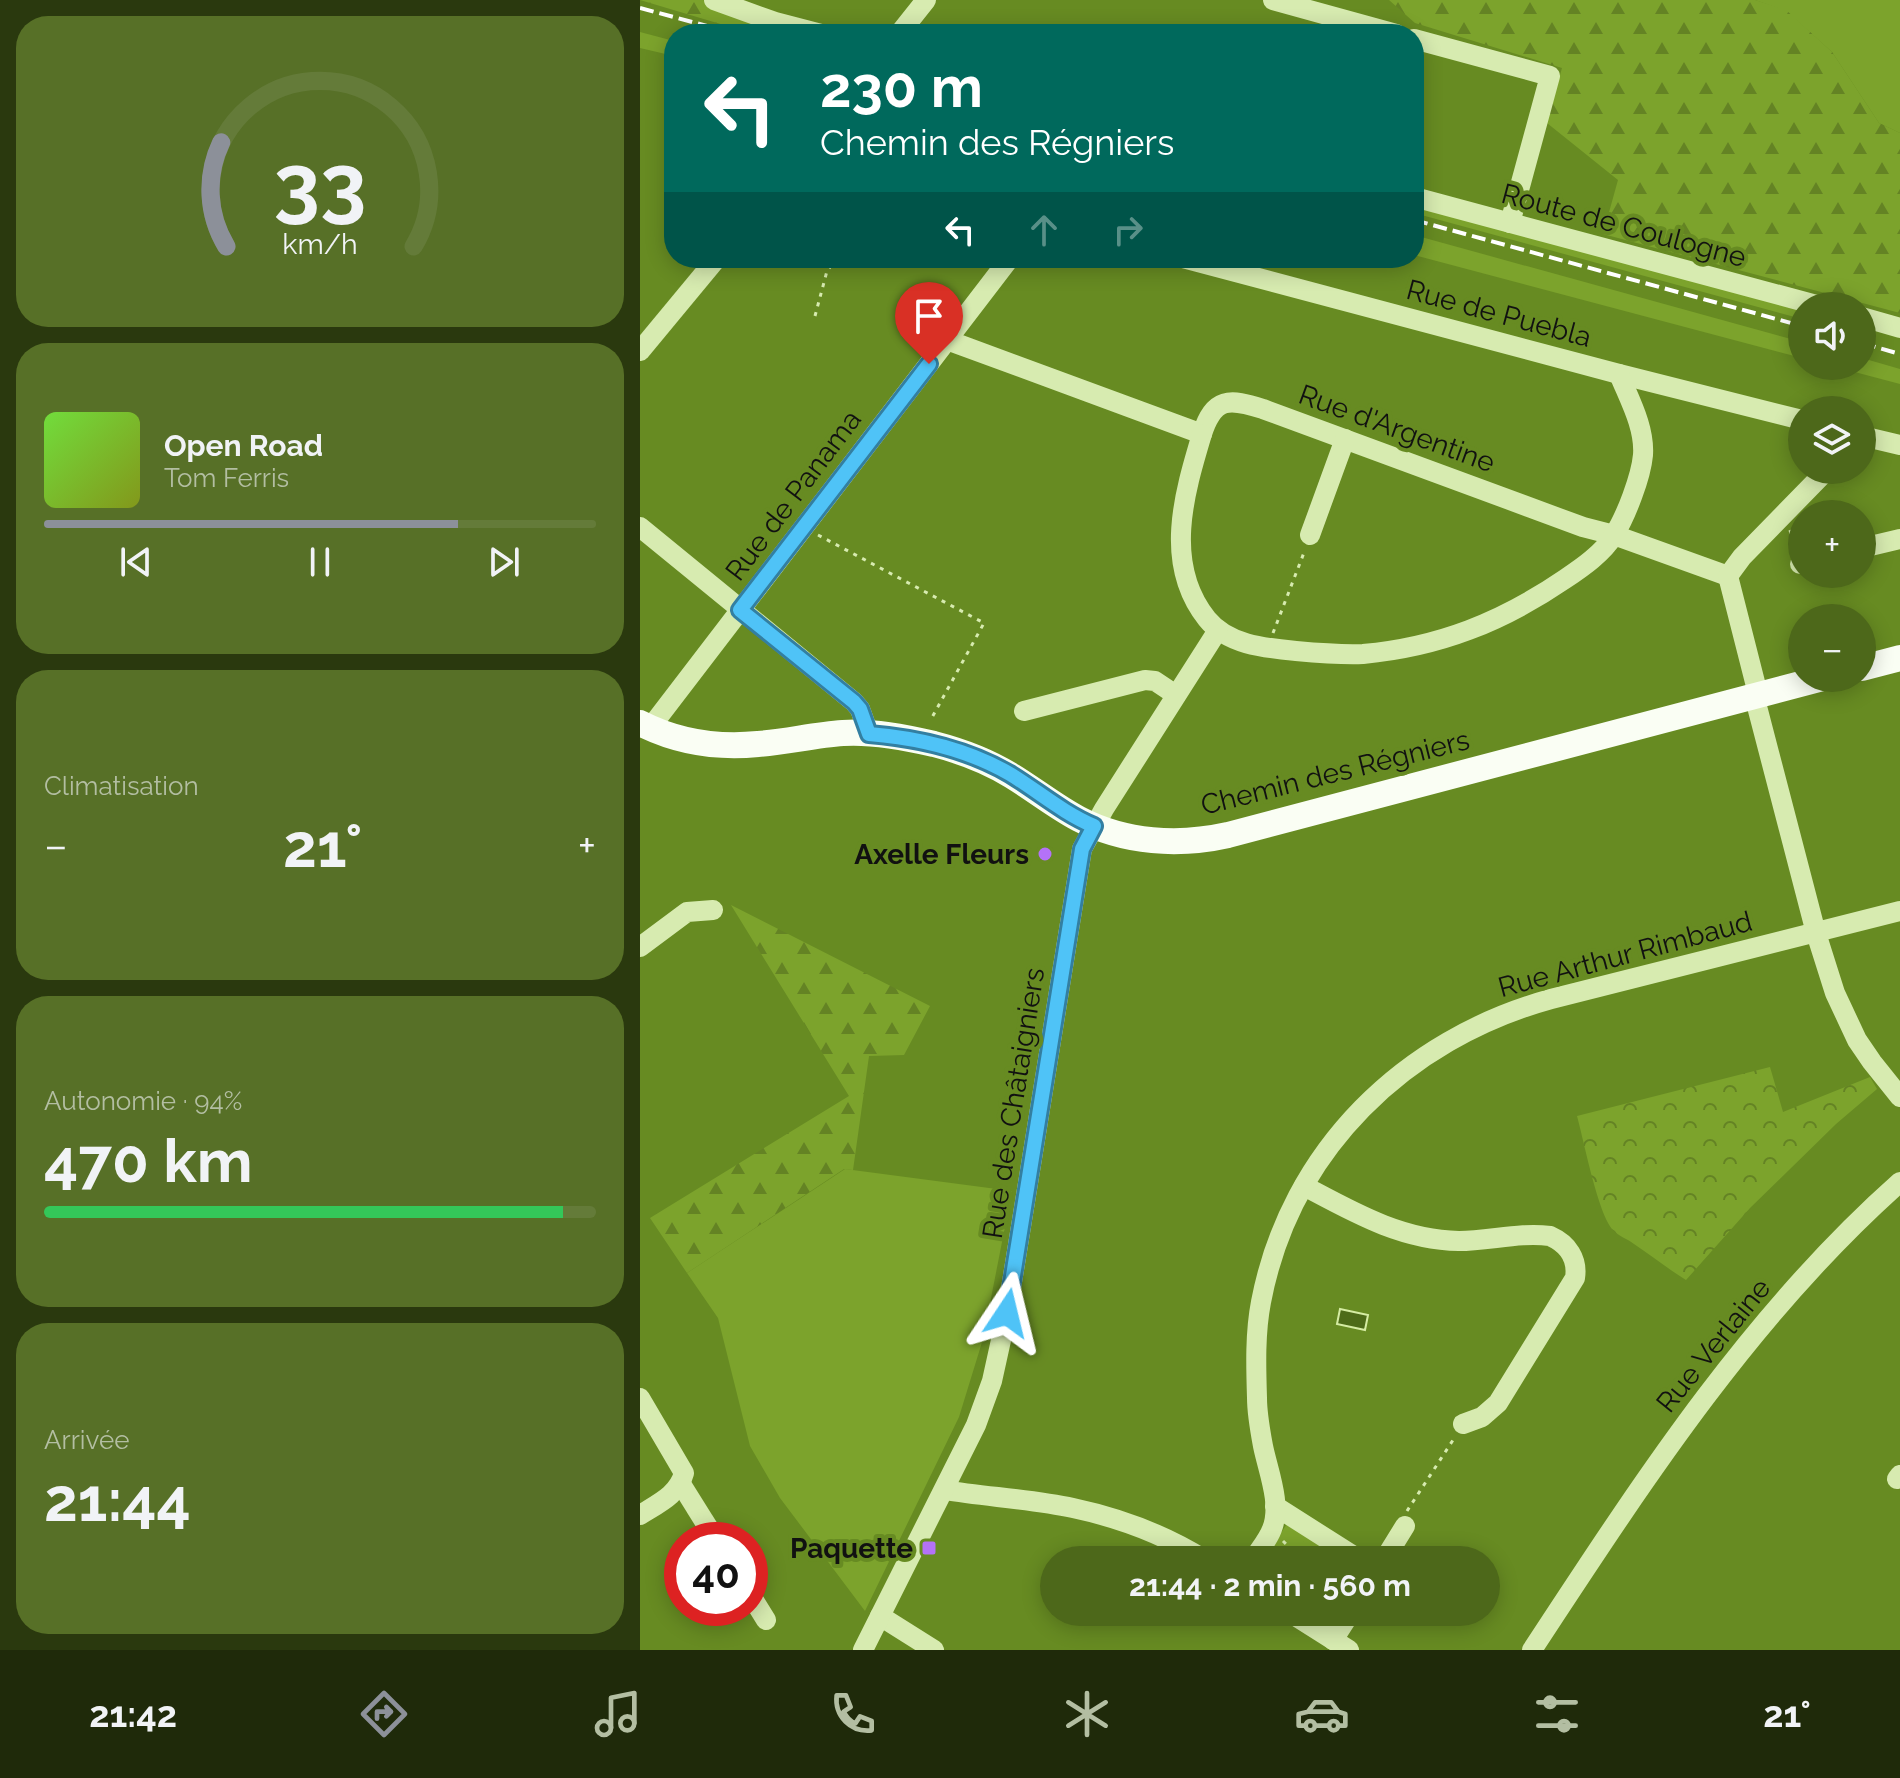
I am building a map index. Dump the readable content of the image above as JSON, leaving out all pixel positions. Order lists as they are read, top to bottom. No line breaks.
{"streets":{"main road":["Chemin des Régniers"],"street":["Route de Coulogne","Rue de Puebla","Rue d'Argentine","Rue de Panama","Rue Arthur Rimbaud","Rue des Châtaigniers","Rue Verlaine"]},"crossings":[["Rue de Panama","Chemin des Régniers"],["Chemin des Régniers","Rue des Châtaigniers"]],"places":{"other":["Axelle Fleurs"],"transit":["Paquette"]},"page":{"turn":["230 m","Chemin des Régniers"],"map_buttons":["+","−"],"song":["Open Road","Tom Ferris"],"tile":["Climatisation",["Autonomie · 94%","470 km"],["Arrivée","21:44"]],"heat":["−","21°","+"],"limit":"40","trip":"21:44 · 2 min · 560 m","tabs":["21:42","21°"],"gauge":["33","km/h"]}}
